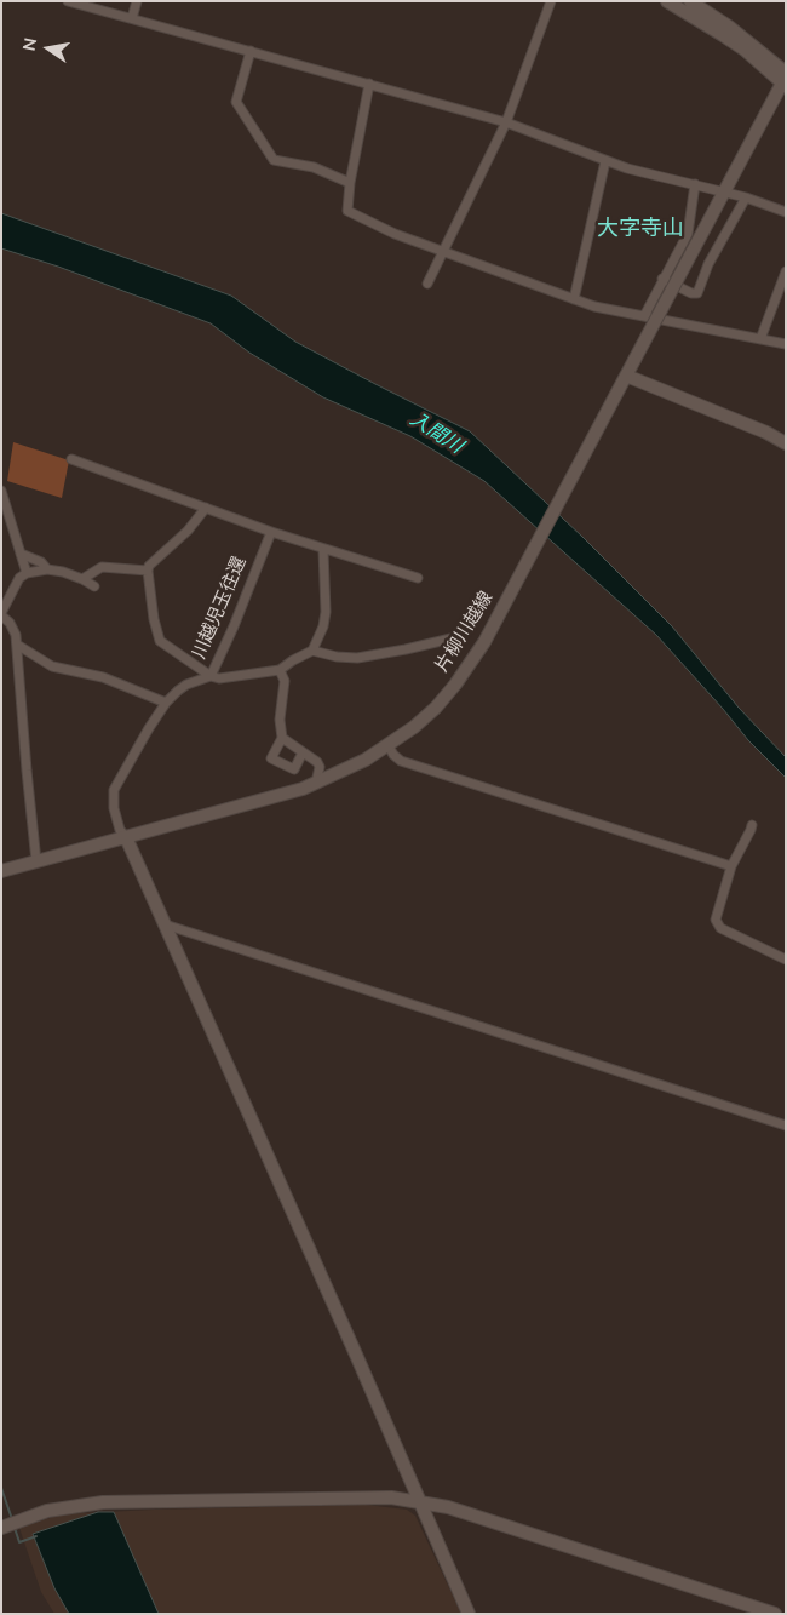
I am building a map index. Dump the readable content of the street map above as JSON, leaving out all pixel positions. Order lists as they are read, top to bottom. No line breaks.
{"streets":{"street":["川越児玉往還","片柳川越線"]},"crossings":[["川越児玉往還","片柳川越線"]],"districts":["大字寺山"],"water":["入間川"],"north":"left"}
